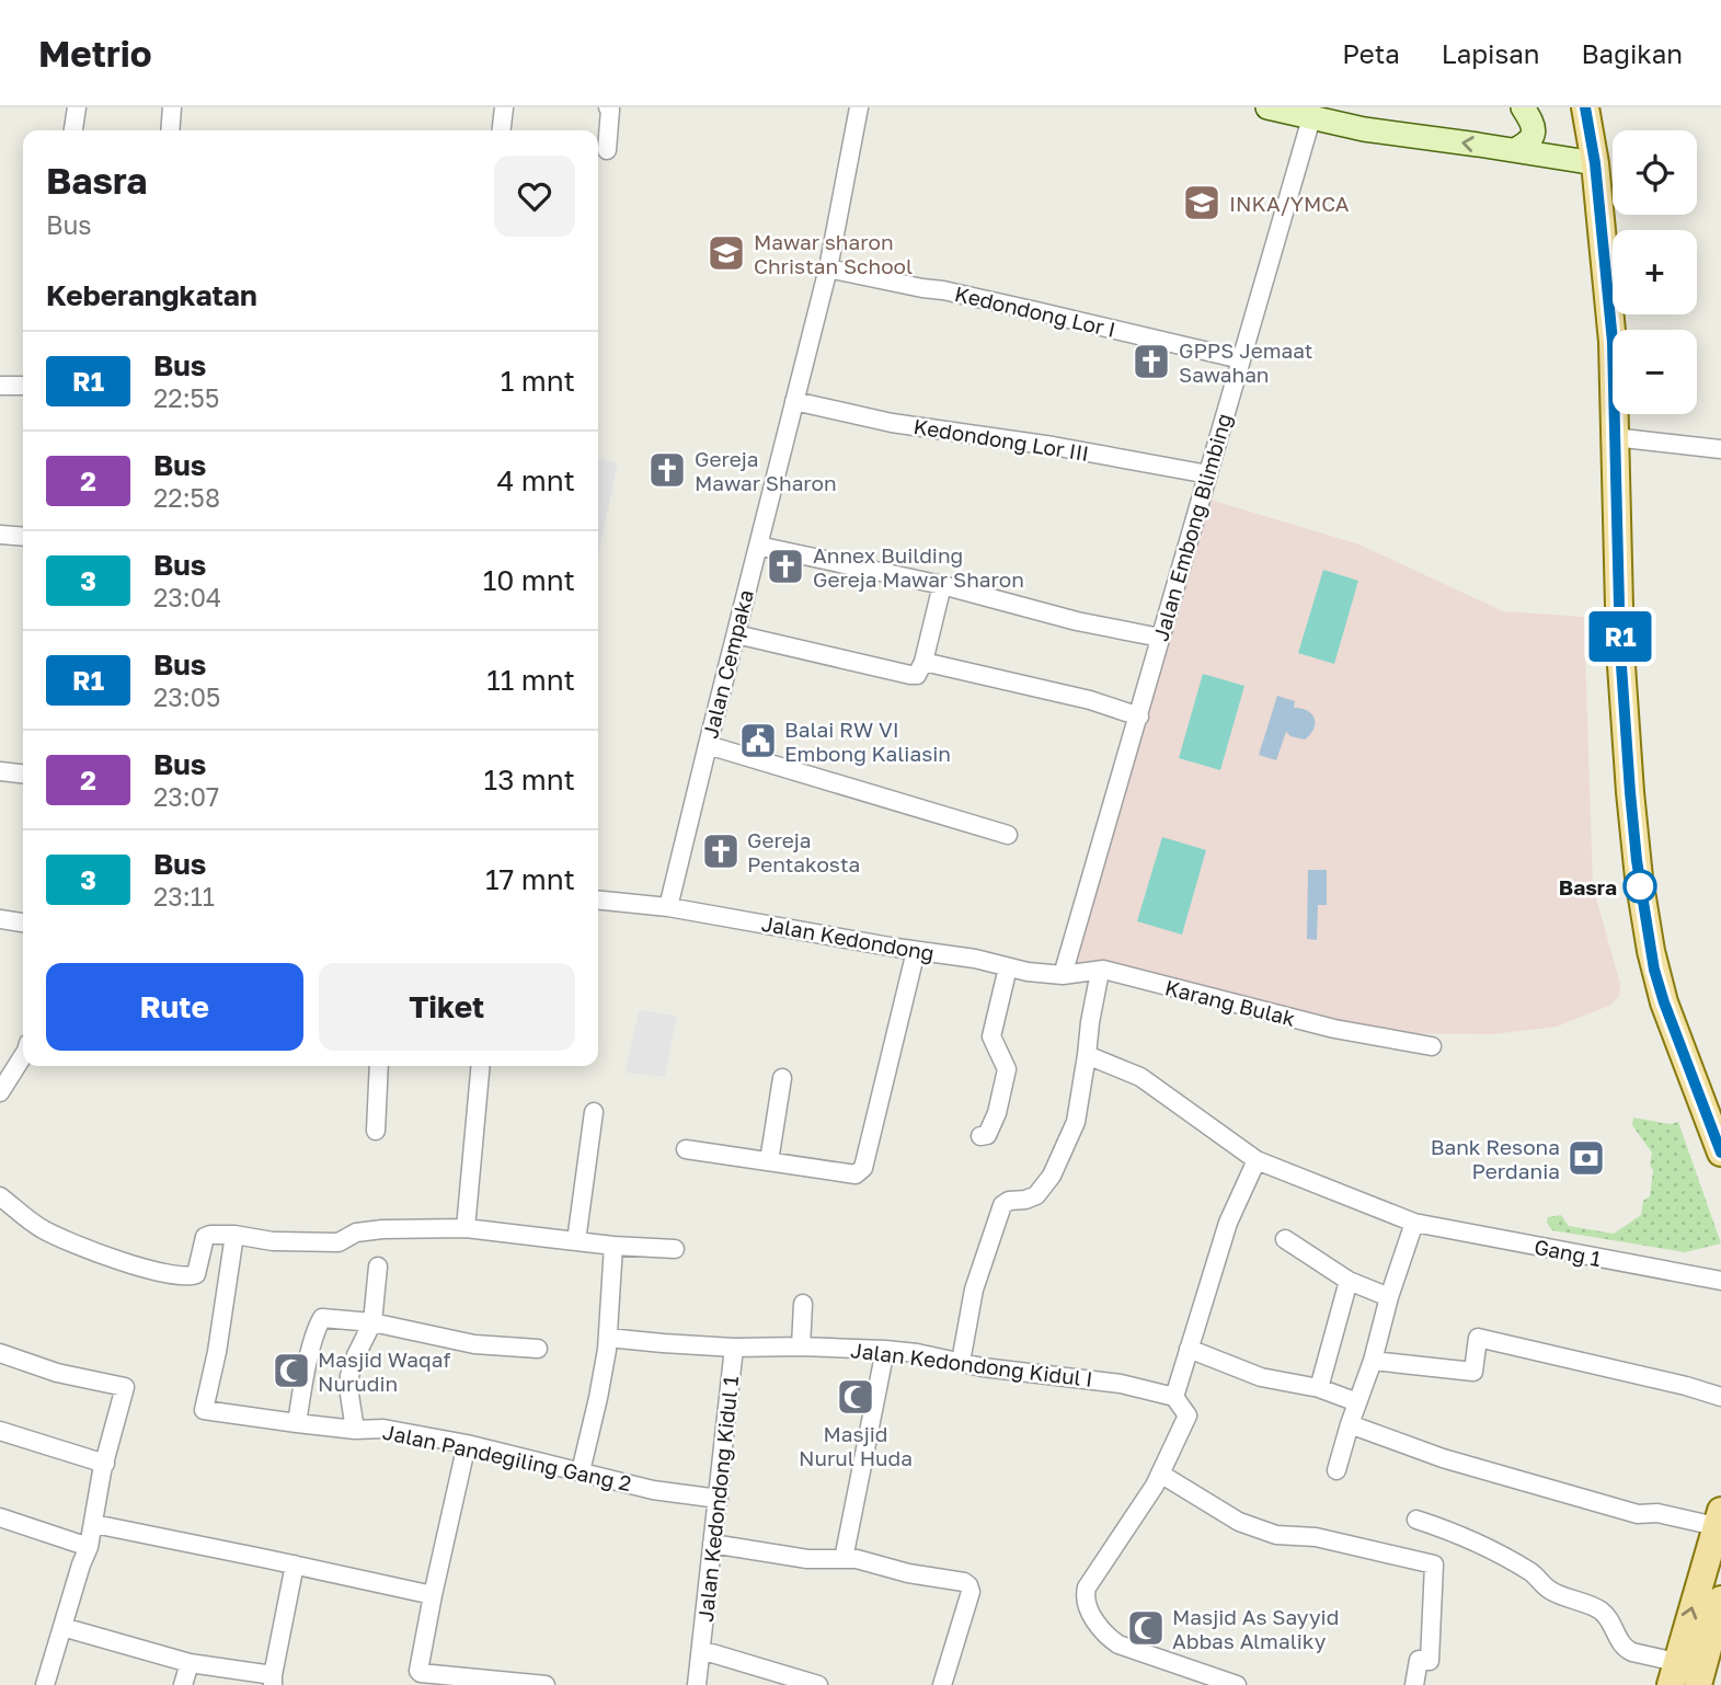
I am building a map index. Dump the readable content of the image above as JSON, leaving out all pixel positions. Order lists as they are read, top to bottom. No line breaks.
{"streets":{"street":["Kedondong Lor I","Kedondong Lor III","Jalan Embong Blimbing","Jalan Cempaka","Jalan Kedondong","Karang Bulak","Gang 1","Jalan Kedondong Kidul I","Jalan Pandegiling Gang 2","Jalan Kedondong Kidul 1"]},"crossings":[["Kedondong Lor I","Jalan Embong Blimbing"],["Kedondong Lor I","Jalan Cempaka"],["Kedondong Lor III","Jalan Embong Blimbing"],["Kedondong Lor III","Jalan Cempaka"],["Jalan Embong Blimbing","Karang Bulak"],["Jalan Cempaka","Jalan Kedondong"],["Jalan Kedondong","Karang Bulak"],["Jalan Kedondong Kidul I","Jalan Kedondong Kidul 1"],["Jalan Pandegiling Gang 2","Jalan Kedondong Kidul 1"]],"places":{"school or university":["INKA/YMCA","Mawar sharon Christan School"],"church":["GPPS Jemaat Sawahan","Gereja Mawar Sharon","Annex Building Gereja Mawar Sharon","Gereja Pentakosta"],"public building":["Balai RW VI Embong Kaliasin"],"other":["Basra"],"bank":["Bank Resona Perdania"],"mosque":["Masjid Waqaf Nurudin","Masjid Nurul Huda","Masjid As Sayyid Abbas Almaliky"]},"lines":["bus line R1"],"page":{"header":"Metrio","nav":["Peta","Lapisan","Bagikan"],"on_map":"R1","map_buttons":["+","−"],"heading":[["Basra","Bus"],"Keberangkatan"],"list":[{"mark":"R1","name":"Bus","note":"22:55","value":"1 mnt"},{"mark":"2","name":"Bus","note":"22:58","value":"4 mnt"},{"mark":"3","name":"Bus","note":"23:04","value":"10 mnt"},{"mark":"R1","name":"Bus","note":"23:05","value":"11 mnt"},{"mark":"2","name":"Bus","note":"23:07","value":"13 mnt"},{"mark":"3","name":"Bus","note":"23:11","value":"17 mnt"}],"buttons":["Rute","Tiket"]}}
